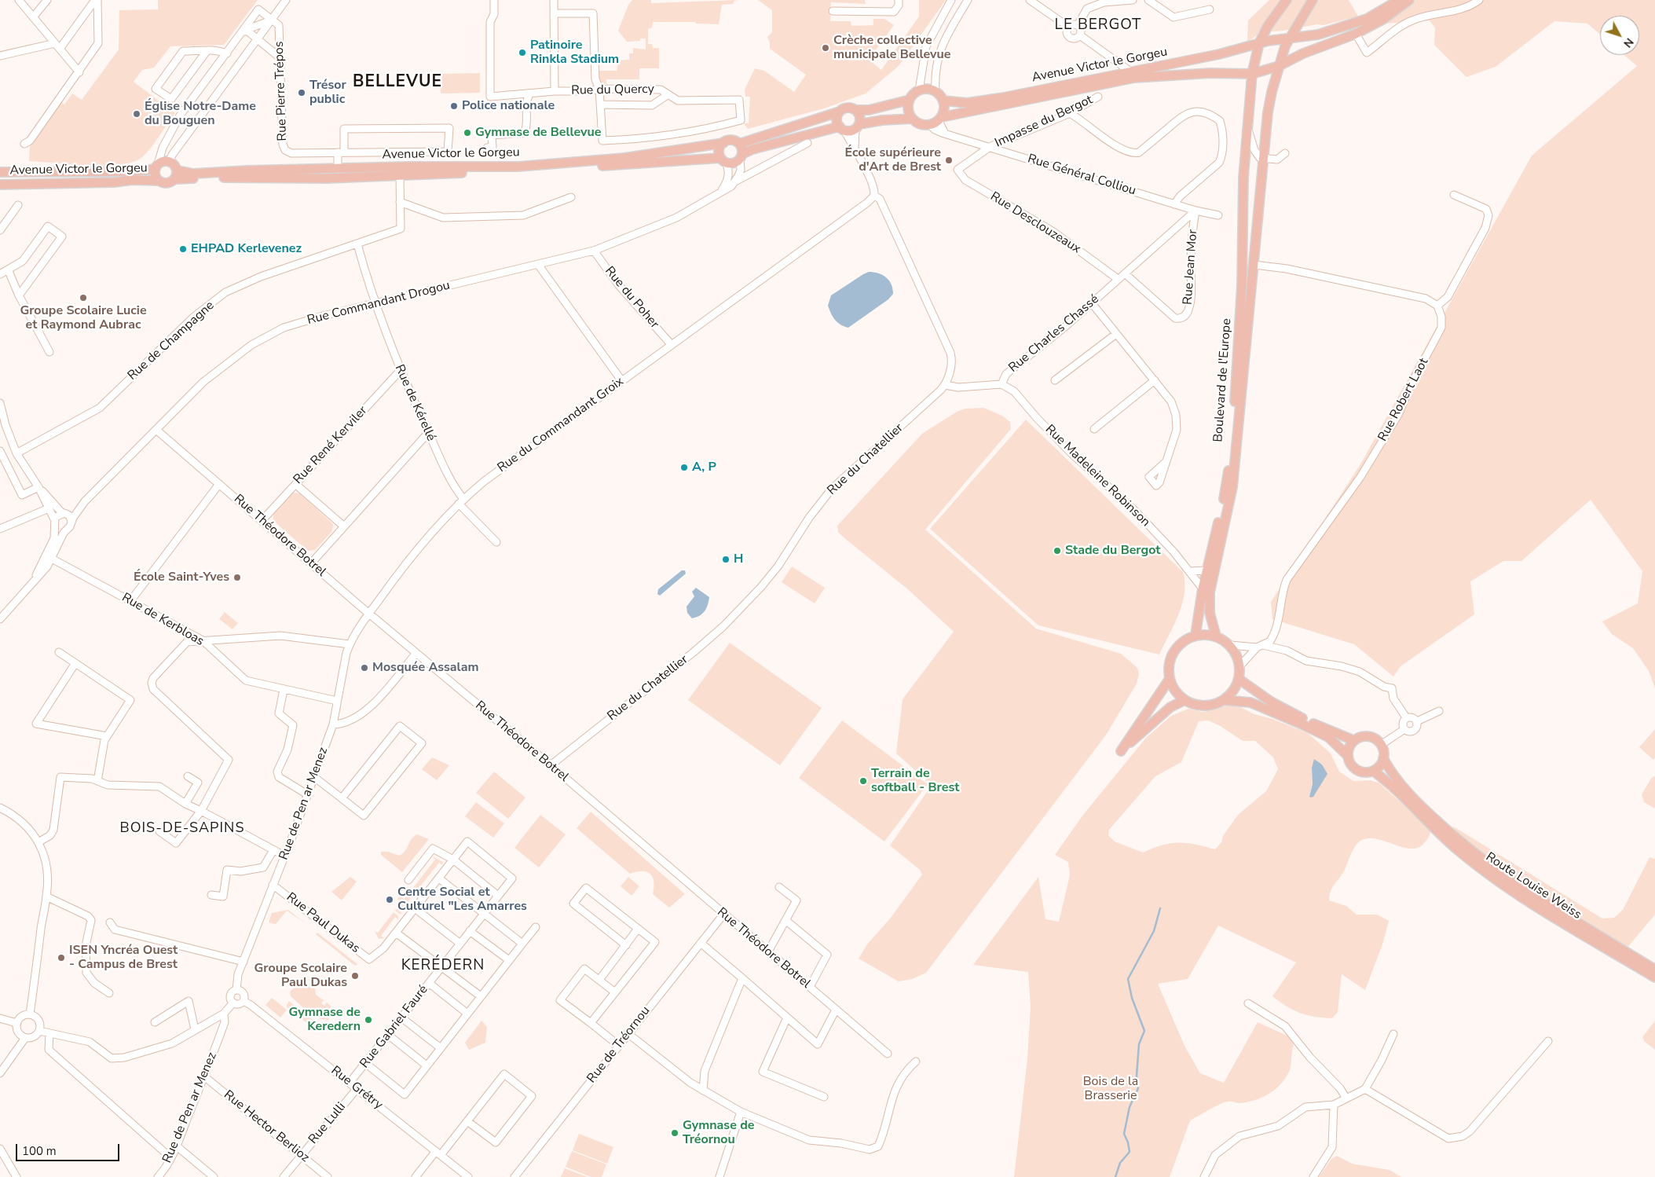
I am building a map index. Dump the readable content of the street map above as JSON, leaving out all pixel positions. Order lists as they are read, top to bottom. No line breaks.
{"streets":{"main road":["Avenue Victor le Gorgeu","Boulevard de l'Europe","Route Louise Weiss"],"street":["Rue du Quercy","Rue Pierre Trépos","Impasse du Bergot","Rue Général Colliou","Rue Desclouzeaux","Rue Jean Mor","Rue du Poher","Rue Commandant Drogou","Rue Charles Chassé","Rue de Champagne","Rue Robert Laot","Rue de Kérellé","Rue du Commandant Groix","Rue René Kerviler","Rue du Chatellier","Rue Madeleine Robinson","Rue Théodore Botrel","Rue de Kerbloas","Rue de Pen ar Menez","Rue Paul Dukas","Rue Gabriel Fauré","Rue de Tréornou","Rue Grétry","Rue Lulli","Rue Hector Berlioz"]},"crossings":[["Avenue Victor le Gorgeu","Rue Pierre Trépos"],["Avenue Victor le Gorgeu","Rue Général Colliou"],["Avenue Victor le Gorgeu","Rue de Champagne"],["Avenue Victor le Gorgeu","Boulevard de l'Europe"],["Impasse du Bergot","Rue Général Colliou"],["Impasse du Bergot","Rue Desclouzeaux"],["Rue Général Colliou","Rue Desclouzeaux"],["Rue Général Colliou","Rue Jean Mor"],["Rue Desclouzeaux","Rue Charles Chassé"],["Rue du Poher","Rue Commandant Drogou"],["Rue du Poher","Rue du Commandant Groix"],["Rue Commandant Drogou","Rue de Kérellé"],["Rue Commandant Drogou","Rue Théodore Botrel"],["Rue Charles Chassé","Rue du Chatellier"],["Rue Charles Chassé","Rue Madeleine Robinson"],["Rue de Champagne","Rue de Kérellé"],["Boulevard de l'Europe","Rue Robert Laot"],["Boulevard de l'Europe","Rue Madeleine Robinson"],["Rue de Kérellé","Rue du Commandant Groix"],["Rue de Kérellé","Rue René Kerviler"],["Rue du Commandant Groix","Rue Théodore Botrel"],["Rue du Commandant Groix","Rue de Kerbloas"],["Rue du Commandant Groix","Rue de Pen ar Menez"],["Rue René Kerviler","Rue Théodore Botrel"],["Rue du Chatellier","Rue Théodore Botrel"],["Rue Théodore Botrel","Rue de Tréornou"],["Rue de Pen ar Menez","Rue Paul Dukas"],["Rue de Pen ar Menez","Rue Grétry"],["Rue de Pen ar Menez","Rue Hector Berlioz"],["Rue Gabriel Fauré","Rue Grétry"],["Rue Grétry","Rue Lulli"],["Rue Lulli","Rue Hector Berlioz"]],"districts":["LE BERGOT","BELLEVUE","BOIS-DE-SAPINS","KERÉDERN"],"parks":["Bois de la Brasserie"],"places":["Crèche collective municipale Bellevue","Patinoire Rinkla Stadium","Trésor public","Police nationale","Église Notre-Dame du Bouguen","Gymnase de Bellevue","École supérieure d'Art de Brest","EHPAD Kerlevenez","Groupe Scolaire Lucie et Raymond Aubrac","A, P","Stade du Bergot","H","École Saint-Yves","Mosquée Assalam","Terrain de softball - Brest","Centre Social et Culturel \"Les Amarres","ISEN Yncréa Ouest - Campus de Brest","Groupe Scolaire Paul Dukas","Gymnase de Keredern","Gymnase de Tréornou"],"scale_bar":"100 m","north":"bottom right"}
